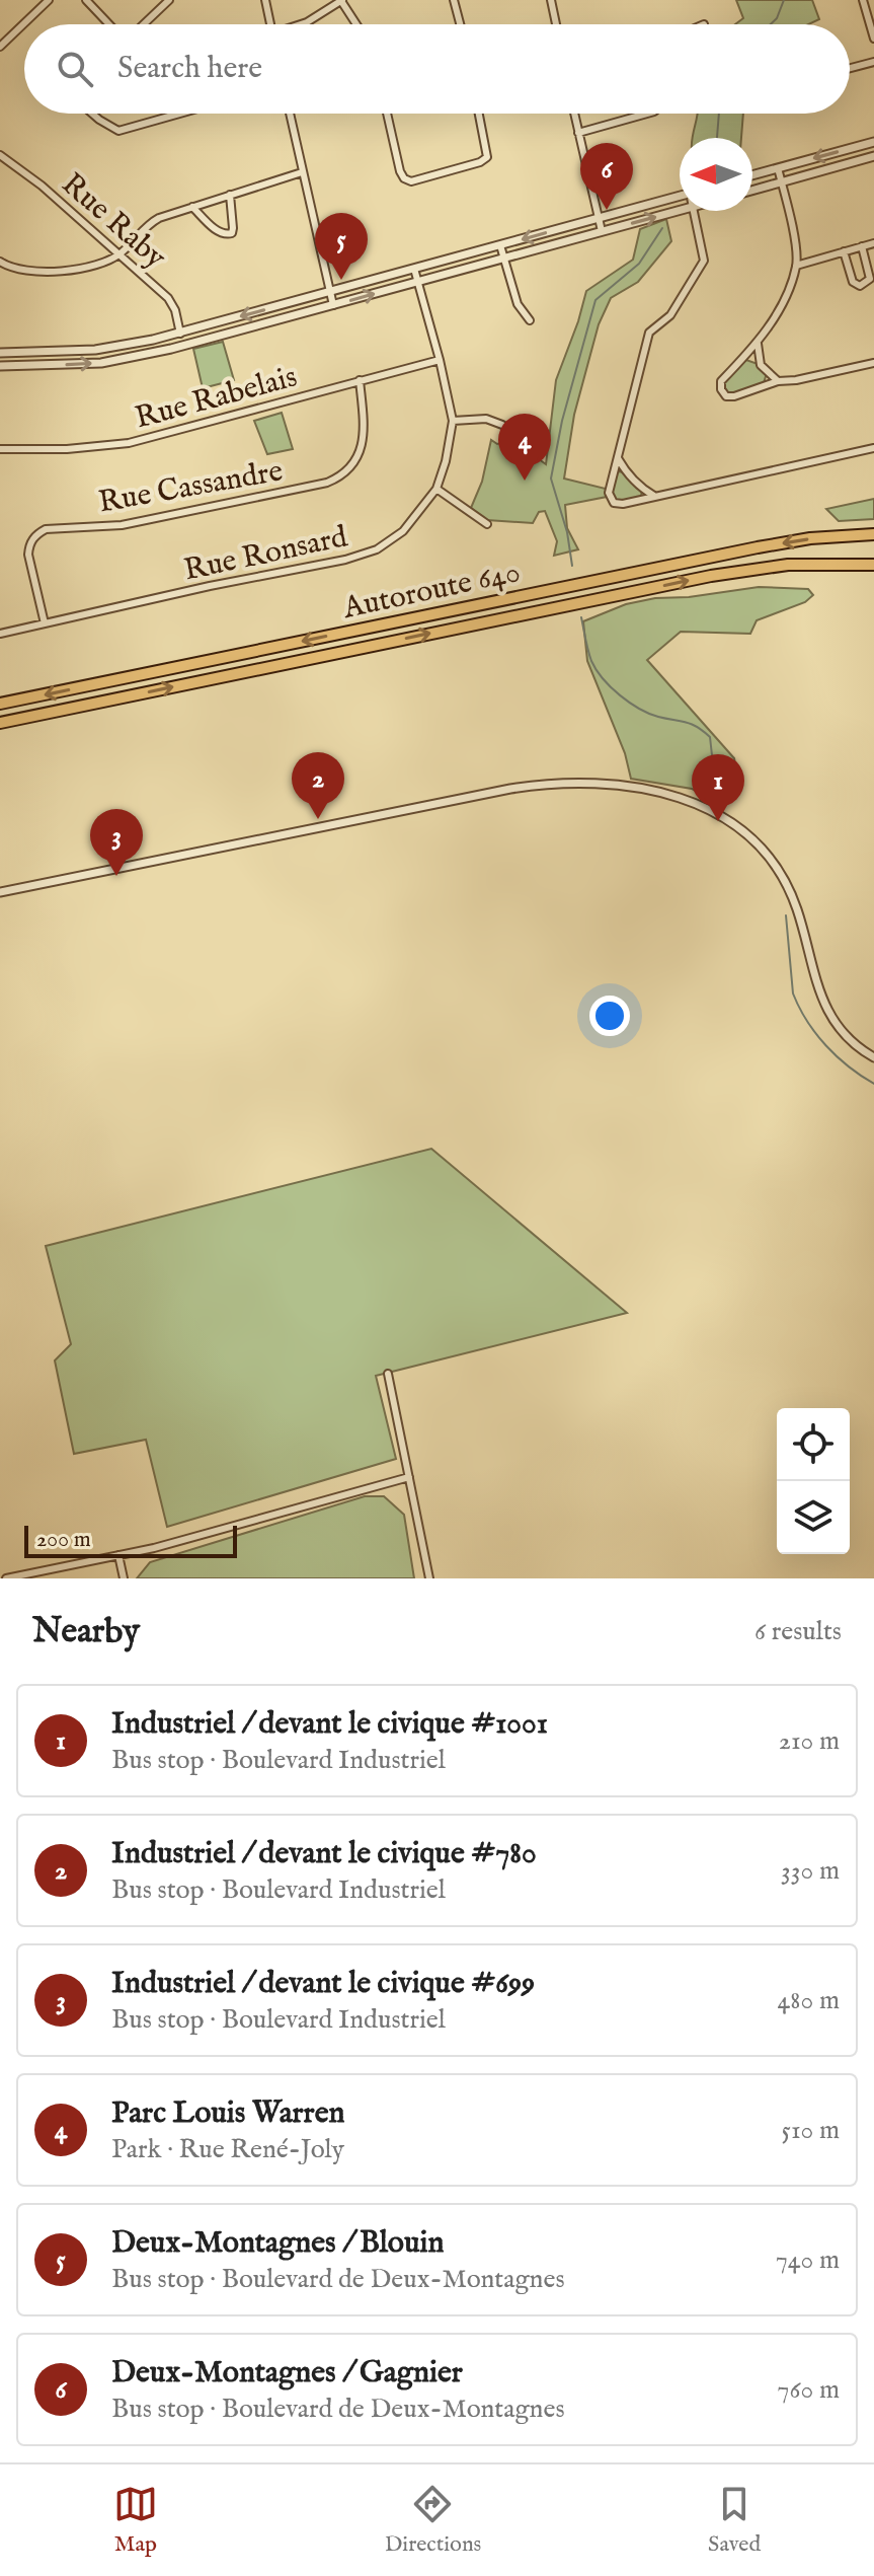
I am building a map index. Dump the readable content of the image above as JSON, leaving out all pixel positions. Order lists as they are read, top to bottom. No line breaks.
{"streets":{"highway":["Autoroute 640"],"street":["Rue Raby","Rue Rabelais","Rue Cassandre","Rue Ronsard"]},"crossings":[["Rue Rabelais","Rue Cassandre"],["Rue Rabelais","Rue Ronsard"],["Rue Cassandre","Rue Ronsard"]],"scale_bar":"200 m","north":"left","page":{"search":"Search here","pins":["6","5","4","2","1","3"],"scale":"200 m","heading":["Nearby","6 results"],"list":[{"mark":"1","name":"Industriel / devant le civique #1001","note":"Bus stop · Boulevard Industriel","value":"210 m"},{"mark":"2","name":"Industriel / devant le civique #780","note":"Bus stop · Boulevard Industriel","value":"330 m"},{"mark":"3","name":"Industriel / devant le civique #699","note":"Bus stop · Boulevard Industriel","value":"480 m"},{"mark":"4","name":"Parc Louis Warren","note":"Park · Rue René-Joly","value":"510 m"},{"mark":"5","name":"Deux-Montagnes / Blouin","note":"Bus stop · Boulevard de Deux-Montagnes","value":"740 m"},{"mark":"6","name":"Deux-Montagnes / Gagnier","note":"Bus stop · Boulevard de Deux-Montagnes","value":"760 m"}],"nav":["Map","Directions","Saved"]}}
